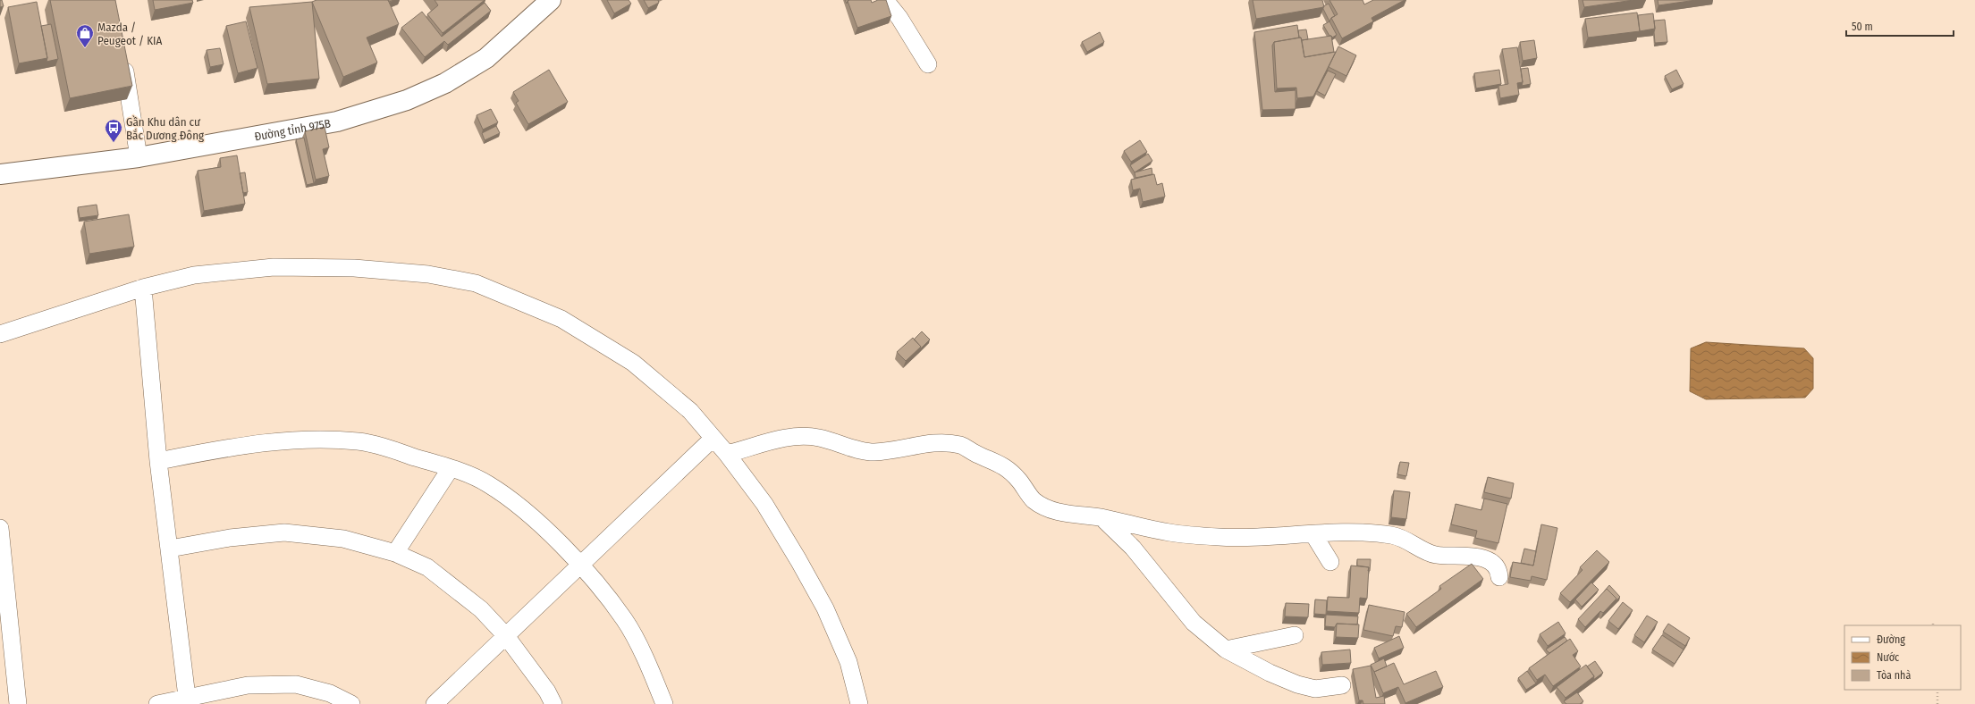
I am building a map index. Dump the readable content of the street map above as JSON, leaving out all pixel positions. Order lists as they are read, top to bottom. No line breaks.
{"streets":{"main road":["Đường tỉnh 975B"]},"places":{"shop":["Mazda / Peugeot / KIA"],"bus stop":["Gần Khu dân cư Bắc Dương Đông"]},"legend":["Đường","Nước","Tòa nhà"],"scale_bar":"50 m"}
